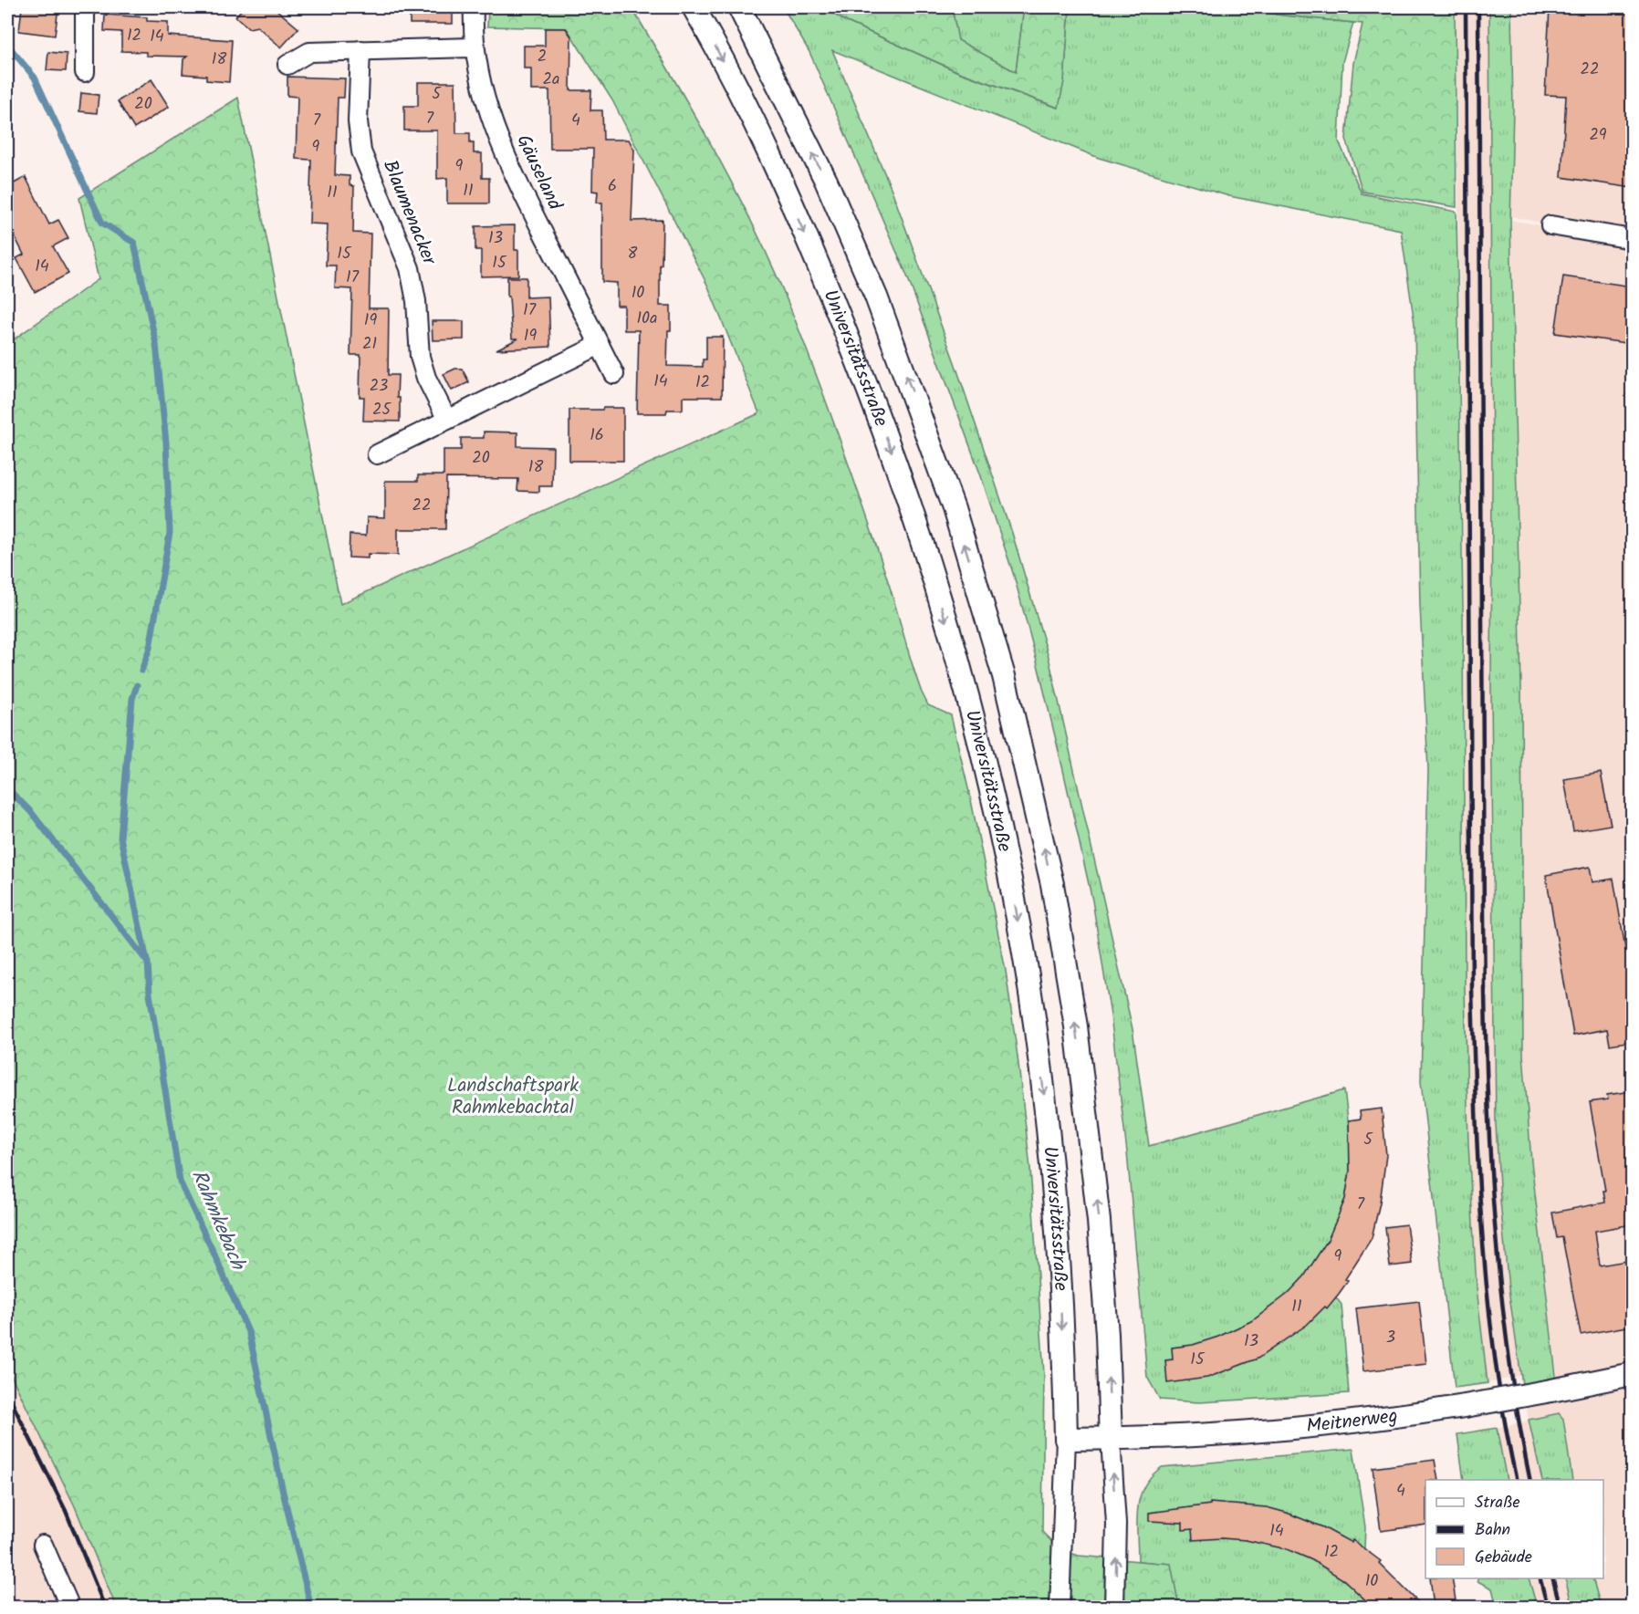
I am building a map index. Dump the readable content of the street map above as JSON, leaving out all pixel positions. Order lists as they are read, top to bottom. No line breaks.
{"streets":{"street":["Gäuseland","Blaumenacker","Universitätsstraße","Meitnerweg"]},"crossings":[["Universitätsstraße","Meitnerweg"]],"water":["Rahmkebach"],"parks":["Landschaftspark Rahmkebachtal"],"house_numbers":["12","14","2","18","22","2a","5","20","7","7","4","29","9","9","6","11","11","13","15","8","15","14","17","10","17","10a","19","19","21","14","12","23","25","16","20","18","22","5","7","9","11","3","13","15","4","14","12","10"],"legend":["Straße","Bahn","Gebäude"]}
